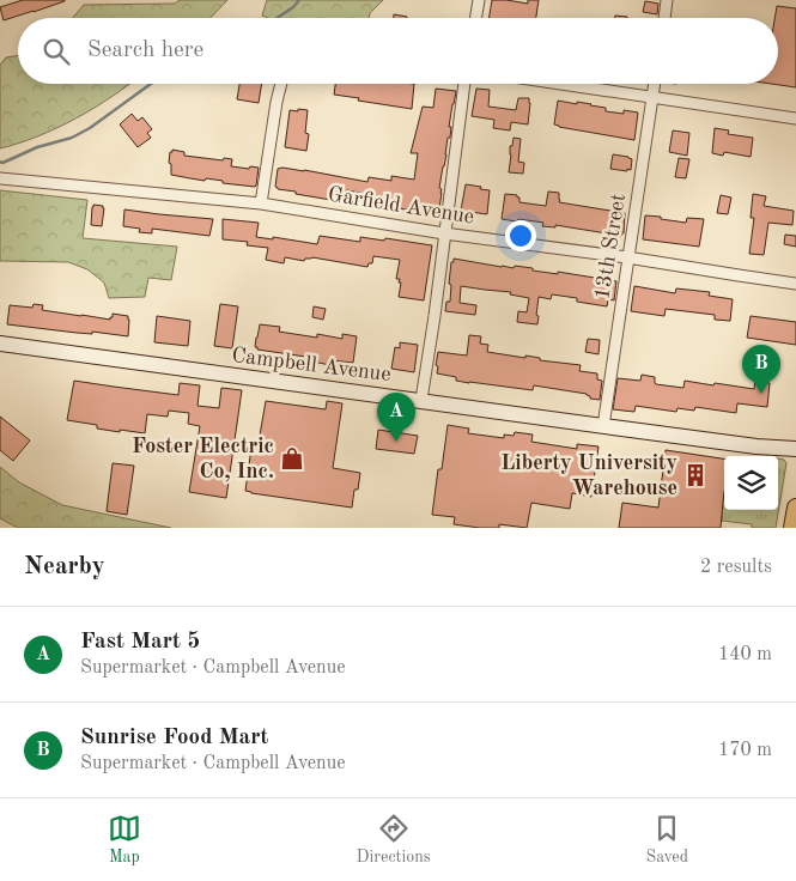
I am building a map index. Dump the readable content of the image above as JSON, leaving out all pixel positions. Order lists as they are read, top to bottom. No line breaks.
{"streets":{"main road":["Campbell Avenue"],"street":["Garfield Avenue","13th Street"]},"crossings":[["Garfield Avenue","13th Street"],["13th Street","Campbell Avenue"]],"places":{"shop":["Foster Electric Co, Inc."],"building":["Liberty University Warehouse"]},"page":{"search":"Search here","pins":["B","A"],"heading":["Nearby","2 results"],"list":[{"mark":"A","name":"Fast Mart 5","note":"Supermarket · Campbell Avenue","value":"140 m"},{"mark":"B","name":"Sunrise Food Mart","note":"Supermarket · Campbell Avenue","value":"170 m"}],"nav":["Map","Directions","Saved"]}}
